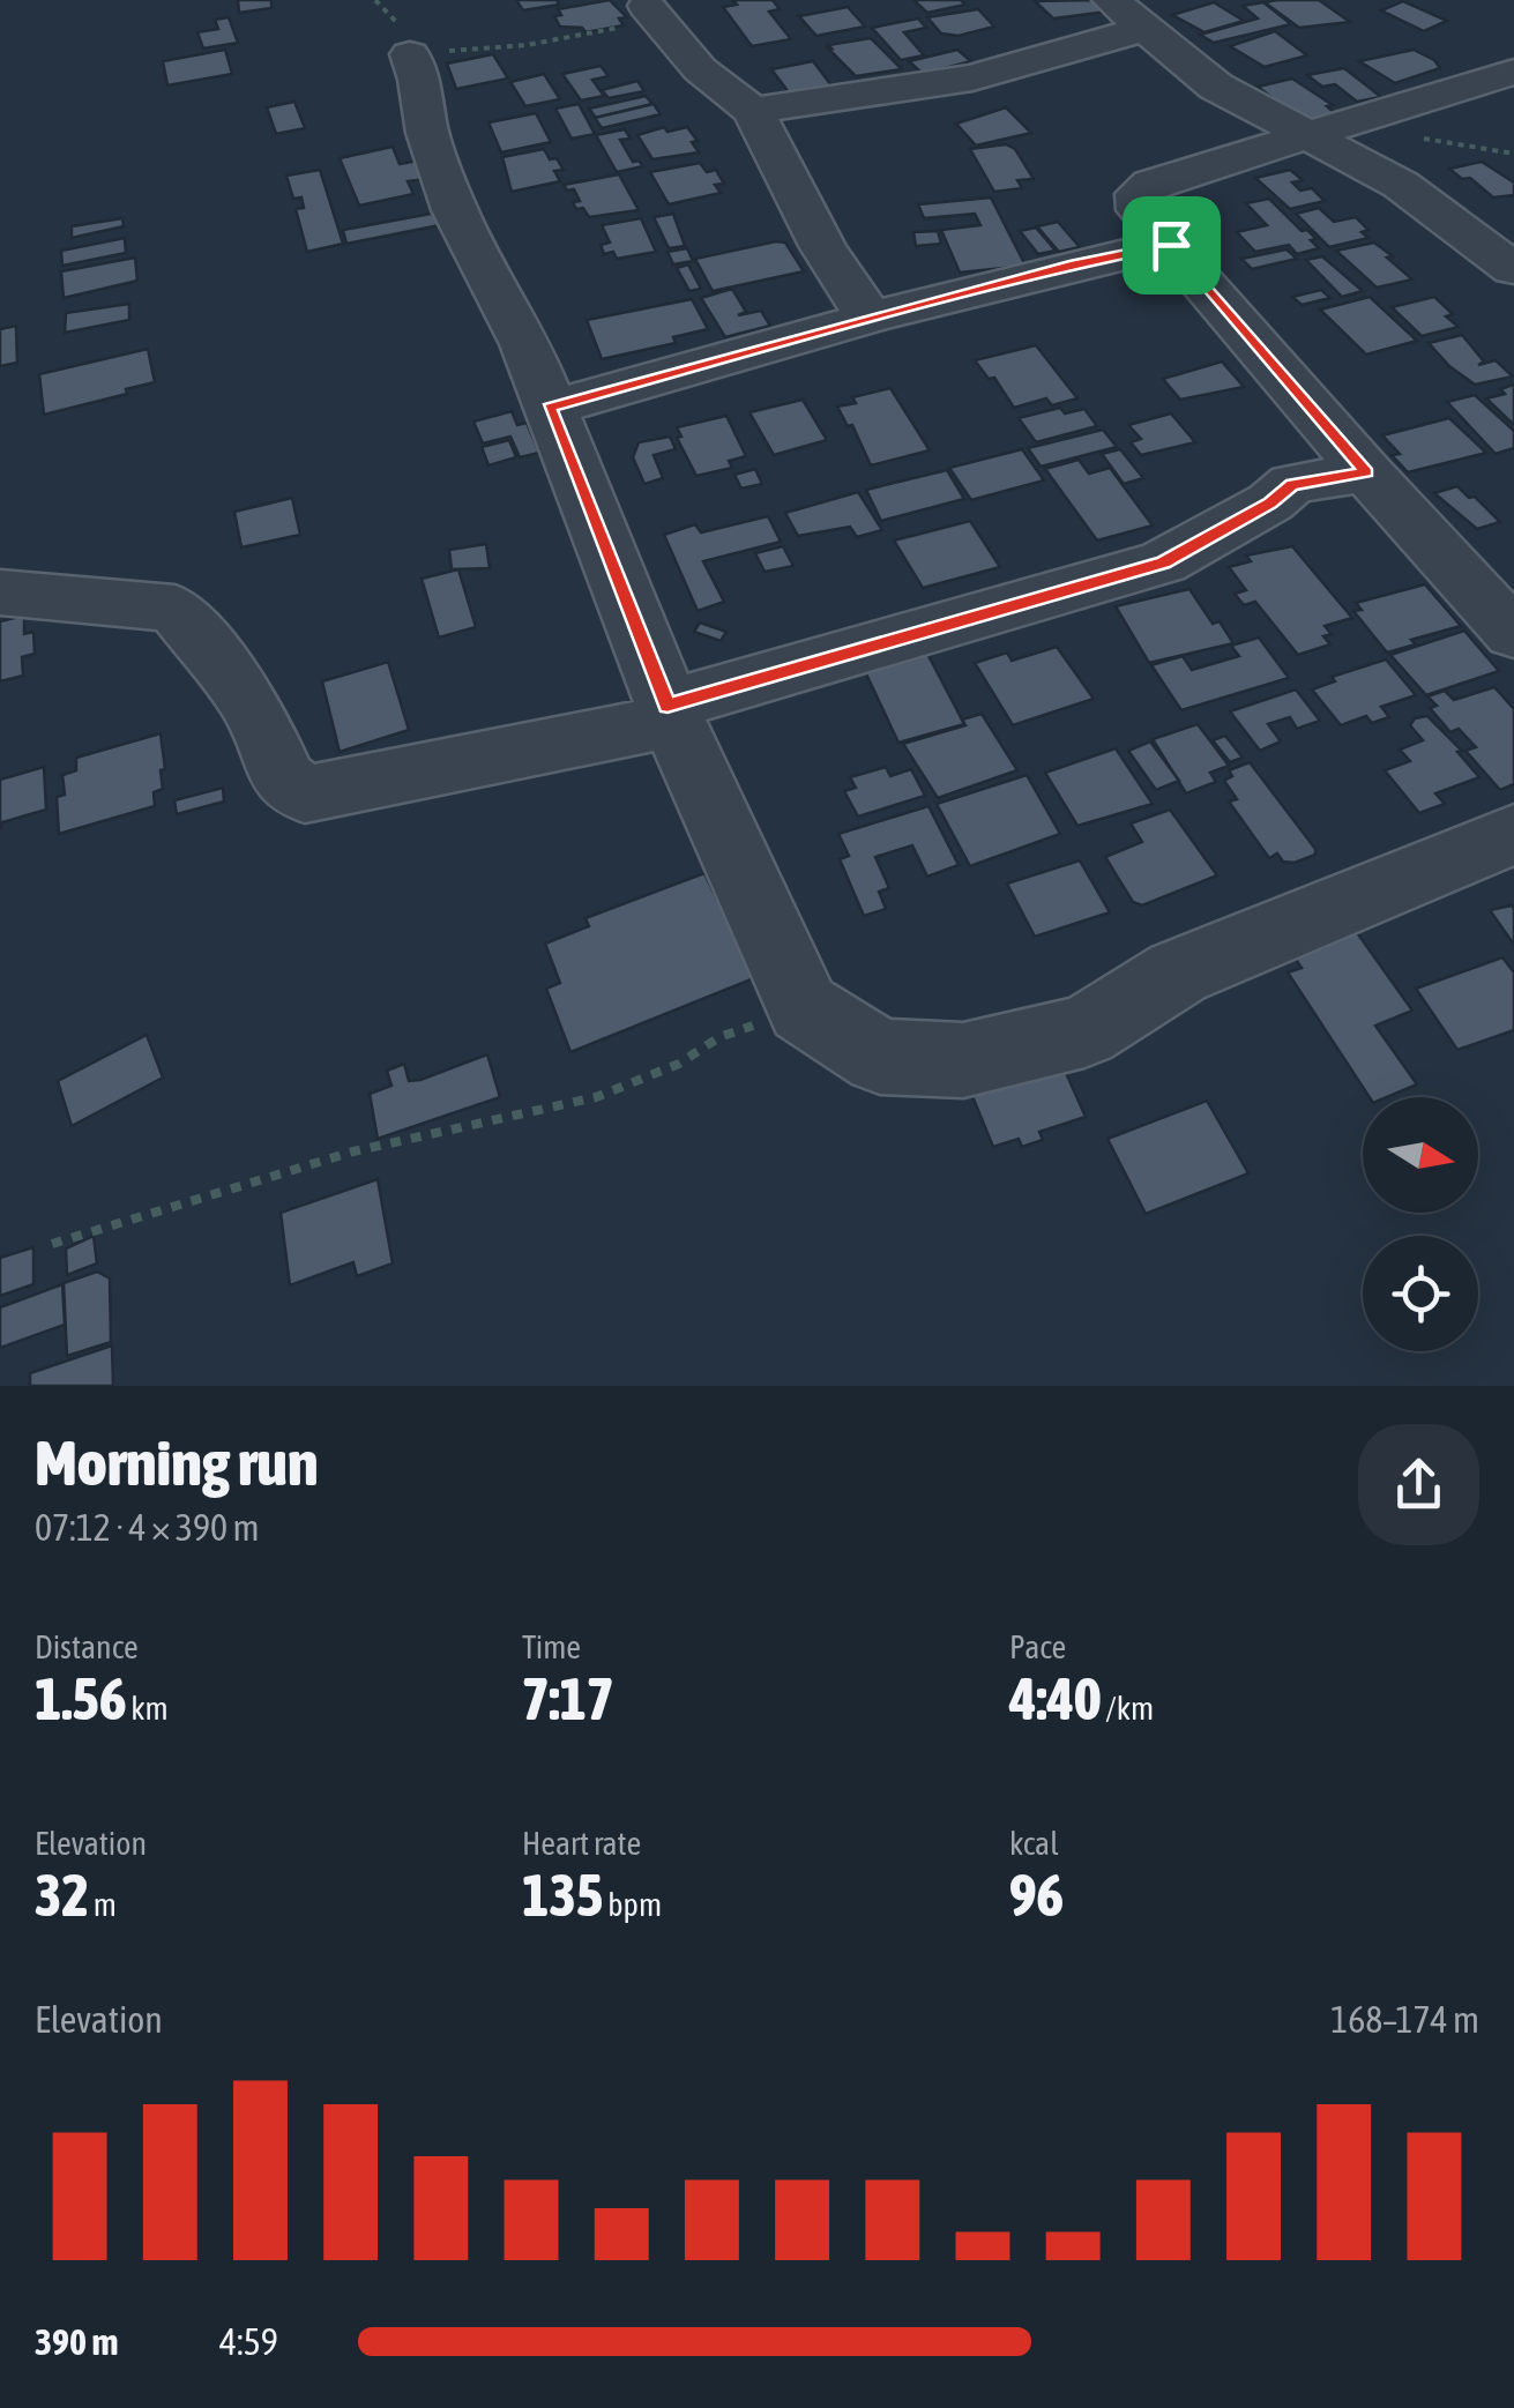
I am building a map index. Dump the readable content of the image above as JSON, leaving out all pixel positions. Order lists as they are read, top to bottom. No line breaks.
{"north":"right","page":{"heading":["Morning run","07:12 · 4 × 390 m"],"stats":[["Distance","1.56 km"],["Time","7:17"],["Pace","4:40 /km"],["Elevation","32 m"],["Heart rate","135 bpm"],["kcal","96"]],"chart":["Elevation","168–174 m"],"list":[{"name":"390 m","note":"4:59"}]}}
